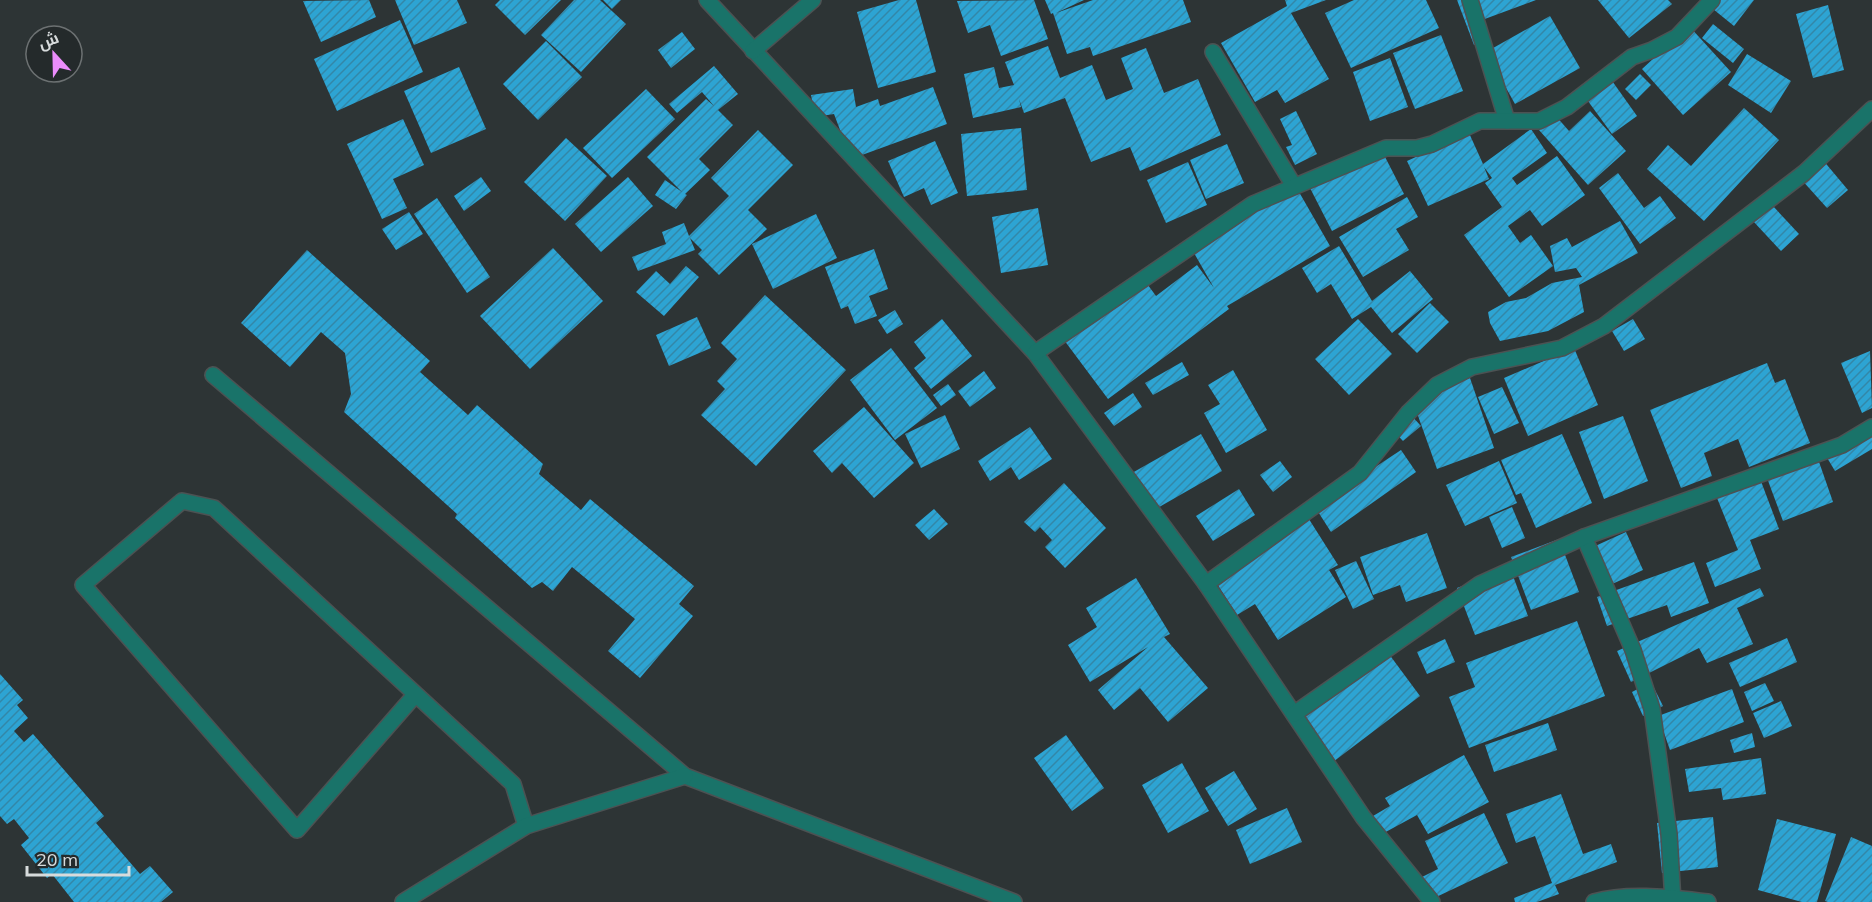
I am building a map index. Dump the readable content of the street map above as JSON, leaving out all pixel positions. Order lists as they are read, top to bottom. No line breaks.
{"scale_bar":"20 m","north":"top"}
